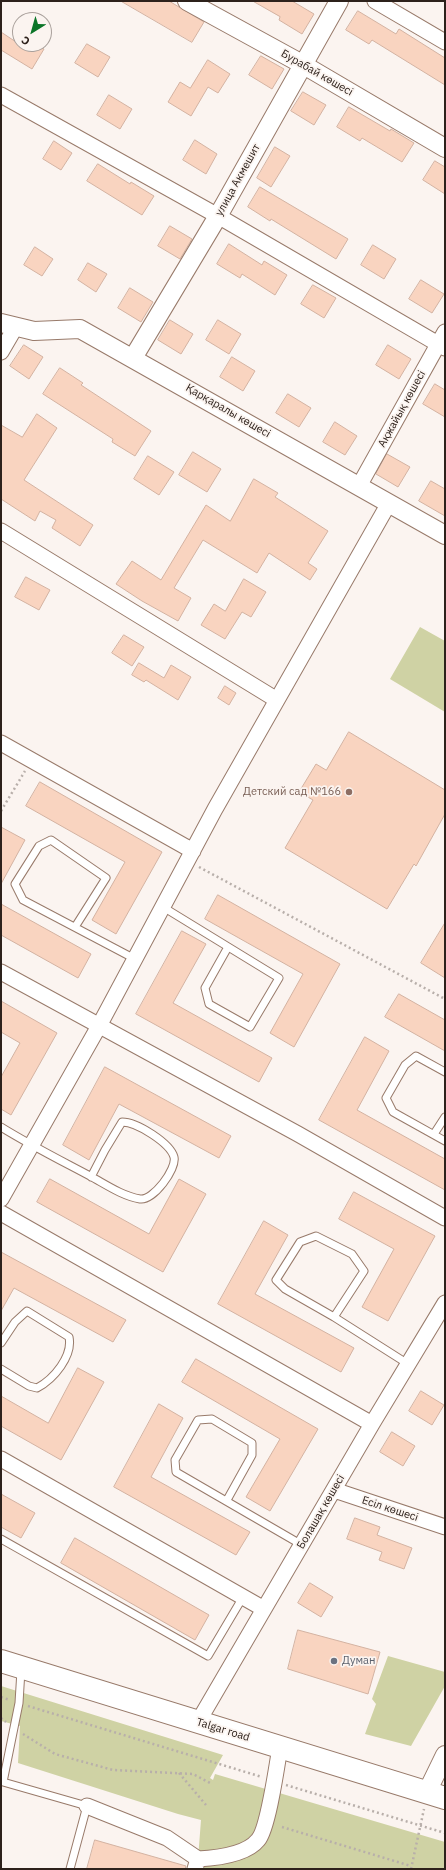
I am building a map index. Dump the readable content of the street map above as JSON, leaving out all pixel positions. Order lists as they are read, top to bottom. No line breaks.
{"streets":{"main road":["Talgar road"],"street":["Бурабай көшесі","улица Акмешит","Ақжайық көшесі","Қарқаралы көшесі","Есіл көшесі","Болашақ көшесі"]},"crossings":[["Бурабай көшесі","улица Акмешит"],["улица Акмешит","Қарқаралы көшесі"],["Ақжайық көшесі","Қарқаралы көшесі"],["Есіл көшесі","Болашақ көшесі"],["Болашақ көшесі","Talgar road"]],"places":["Детский сад №166","Думан"],"north":"bottom left"}
